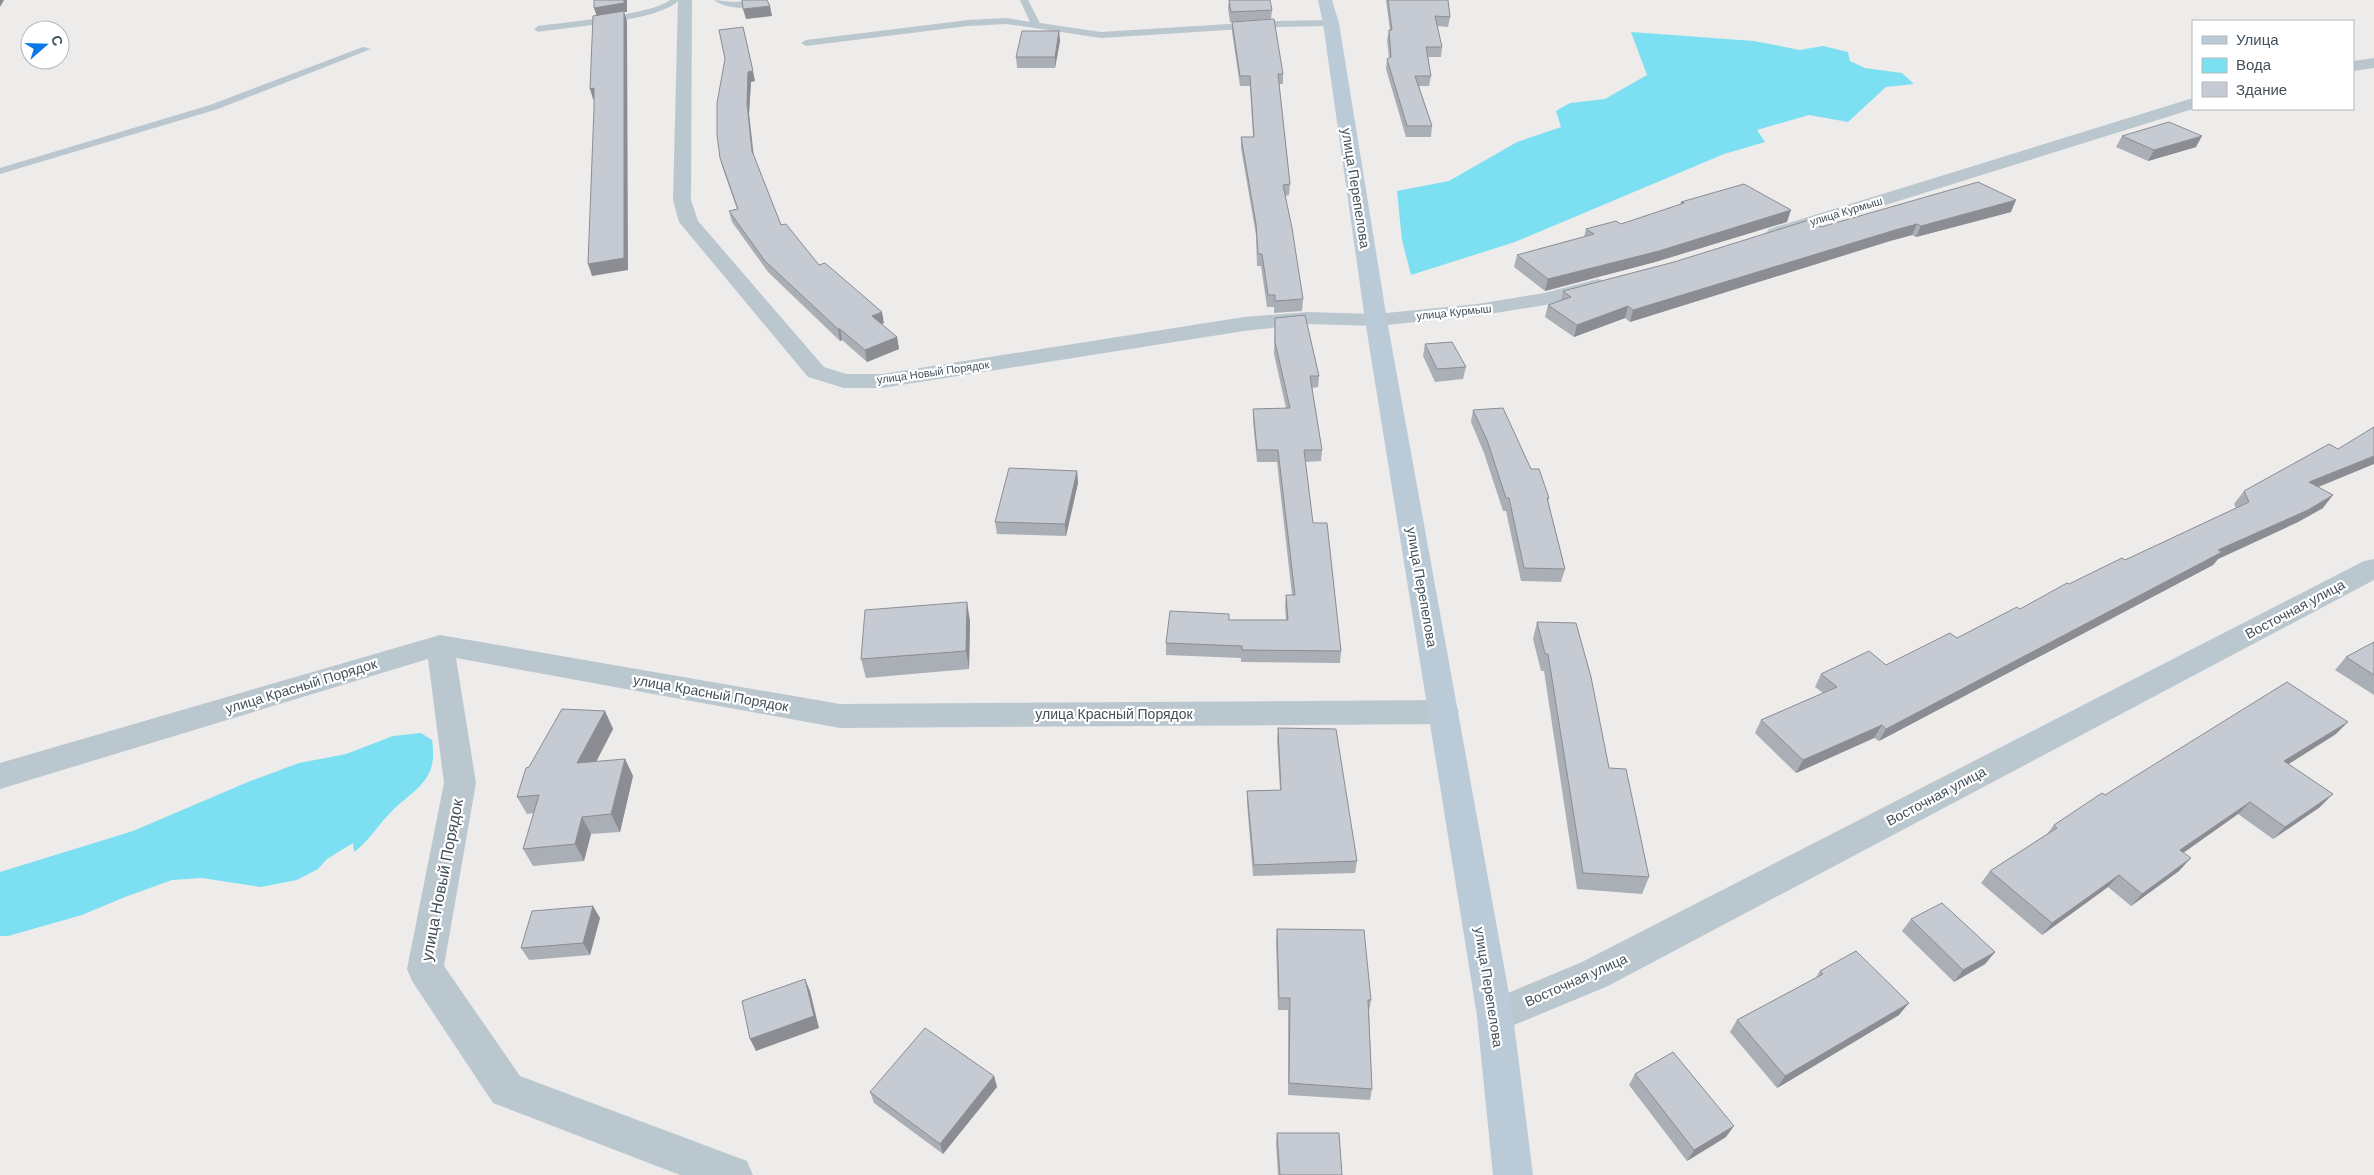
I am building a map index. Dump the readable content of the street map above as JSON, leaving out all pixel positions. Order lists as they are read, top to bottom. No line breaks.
{"streets":{"street":["улица Перепелова","улица Курмыш","улица Новый Порядок","Восточная улица","улица Красный Порядок"]},"crossings":[["улица Перепелова","улица Курмыш"],["улица Перепелова","улица Новый Порядок"],["улица Перепелова","Восточная улица"],["улица Перепелова","улица Красный Порядок"],["улица Курмыш","улица Новый Порядок"],["улица Новый Порядок","улица Красный Порядок"]],"legend":["Улица","Вода","Здание"],"north":"right"}
